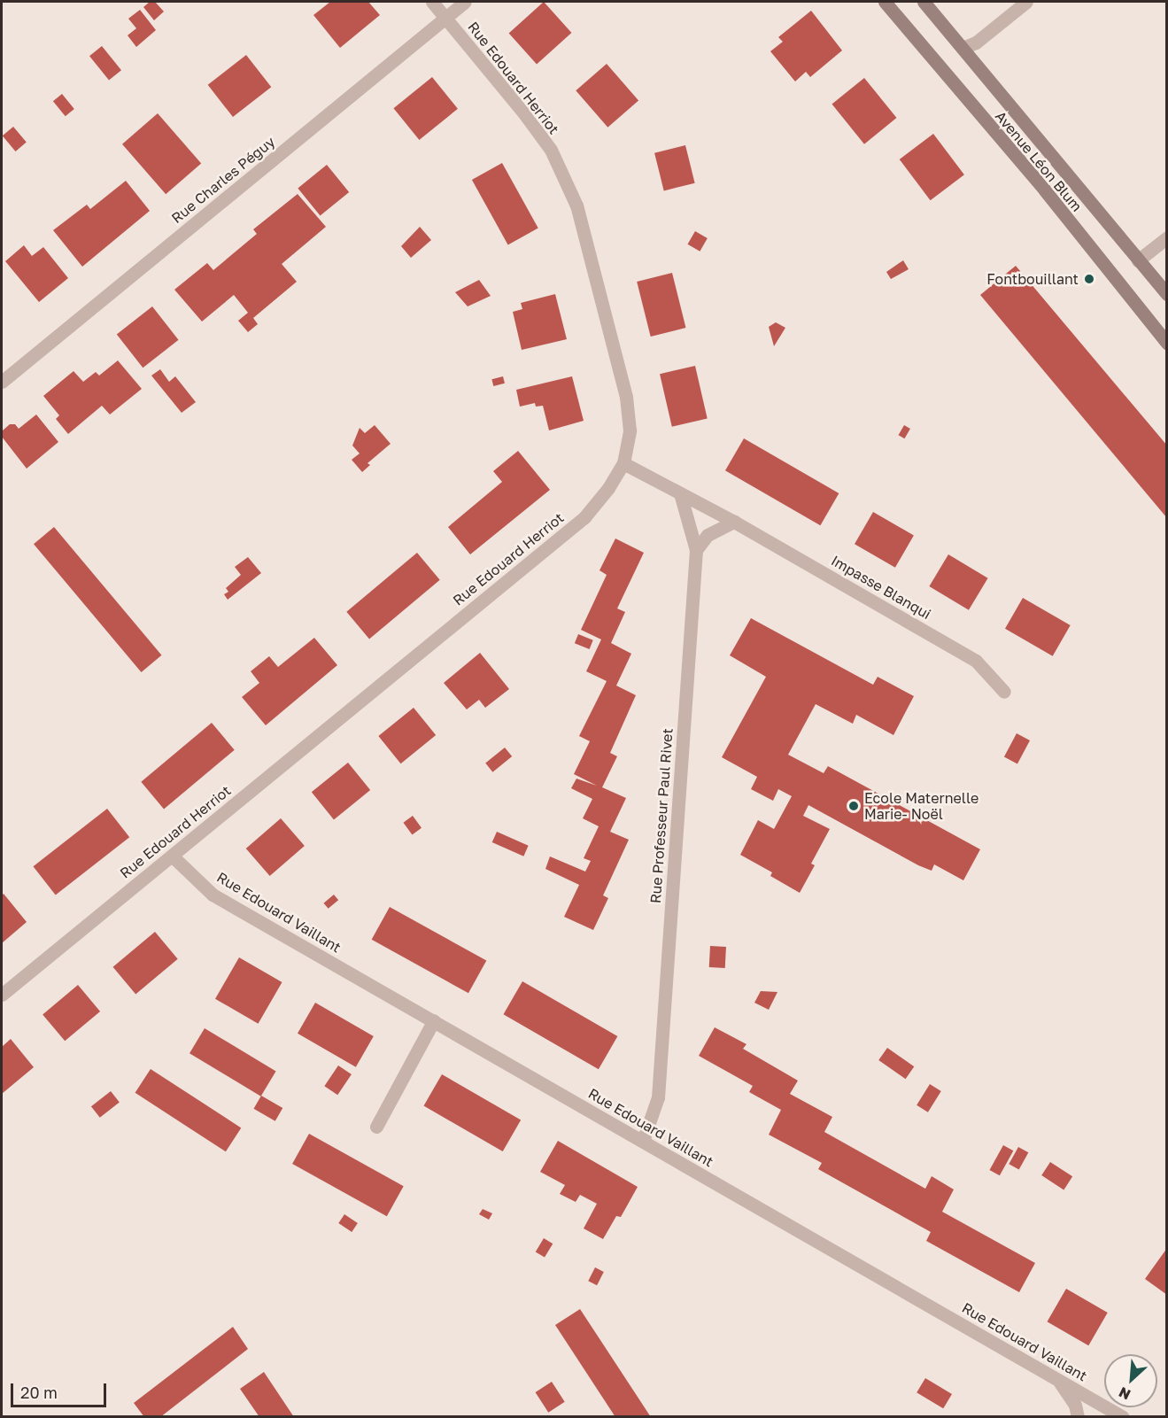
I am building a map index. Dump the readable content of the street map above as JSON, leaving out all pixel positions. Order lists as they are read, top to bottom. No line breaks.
{"streets":{"main road":["Avenue Léon Blum"],"street":["Rue Edouard Herriot","Rue Charles Péguy","Impasse Blanqui","Rue Professeur Paul Rivet","Rue Edouard Vaillant"]},"crossings":[["Rue Edouard Herriot","Rue Charles Péguy"],["Rue Edouard Herriot","Impasse Blanqui"],["Rue Edouard Herriot","Rue Edouard Vaillant"],["Impasse Blanqui","Rue Professeur Paul Rivet"],["Rue Professeur Paul Rivet","Rue Edouard Vaillant"]],"places":["Fontbouillant","Ecole Maternelle Marie- Noël"],"scale_bar":"20 m","north":"bottom left"}
